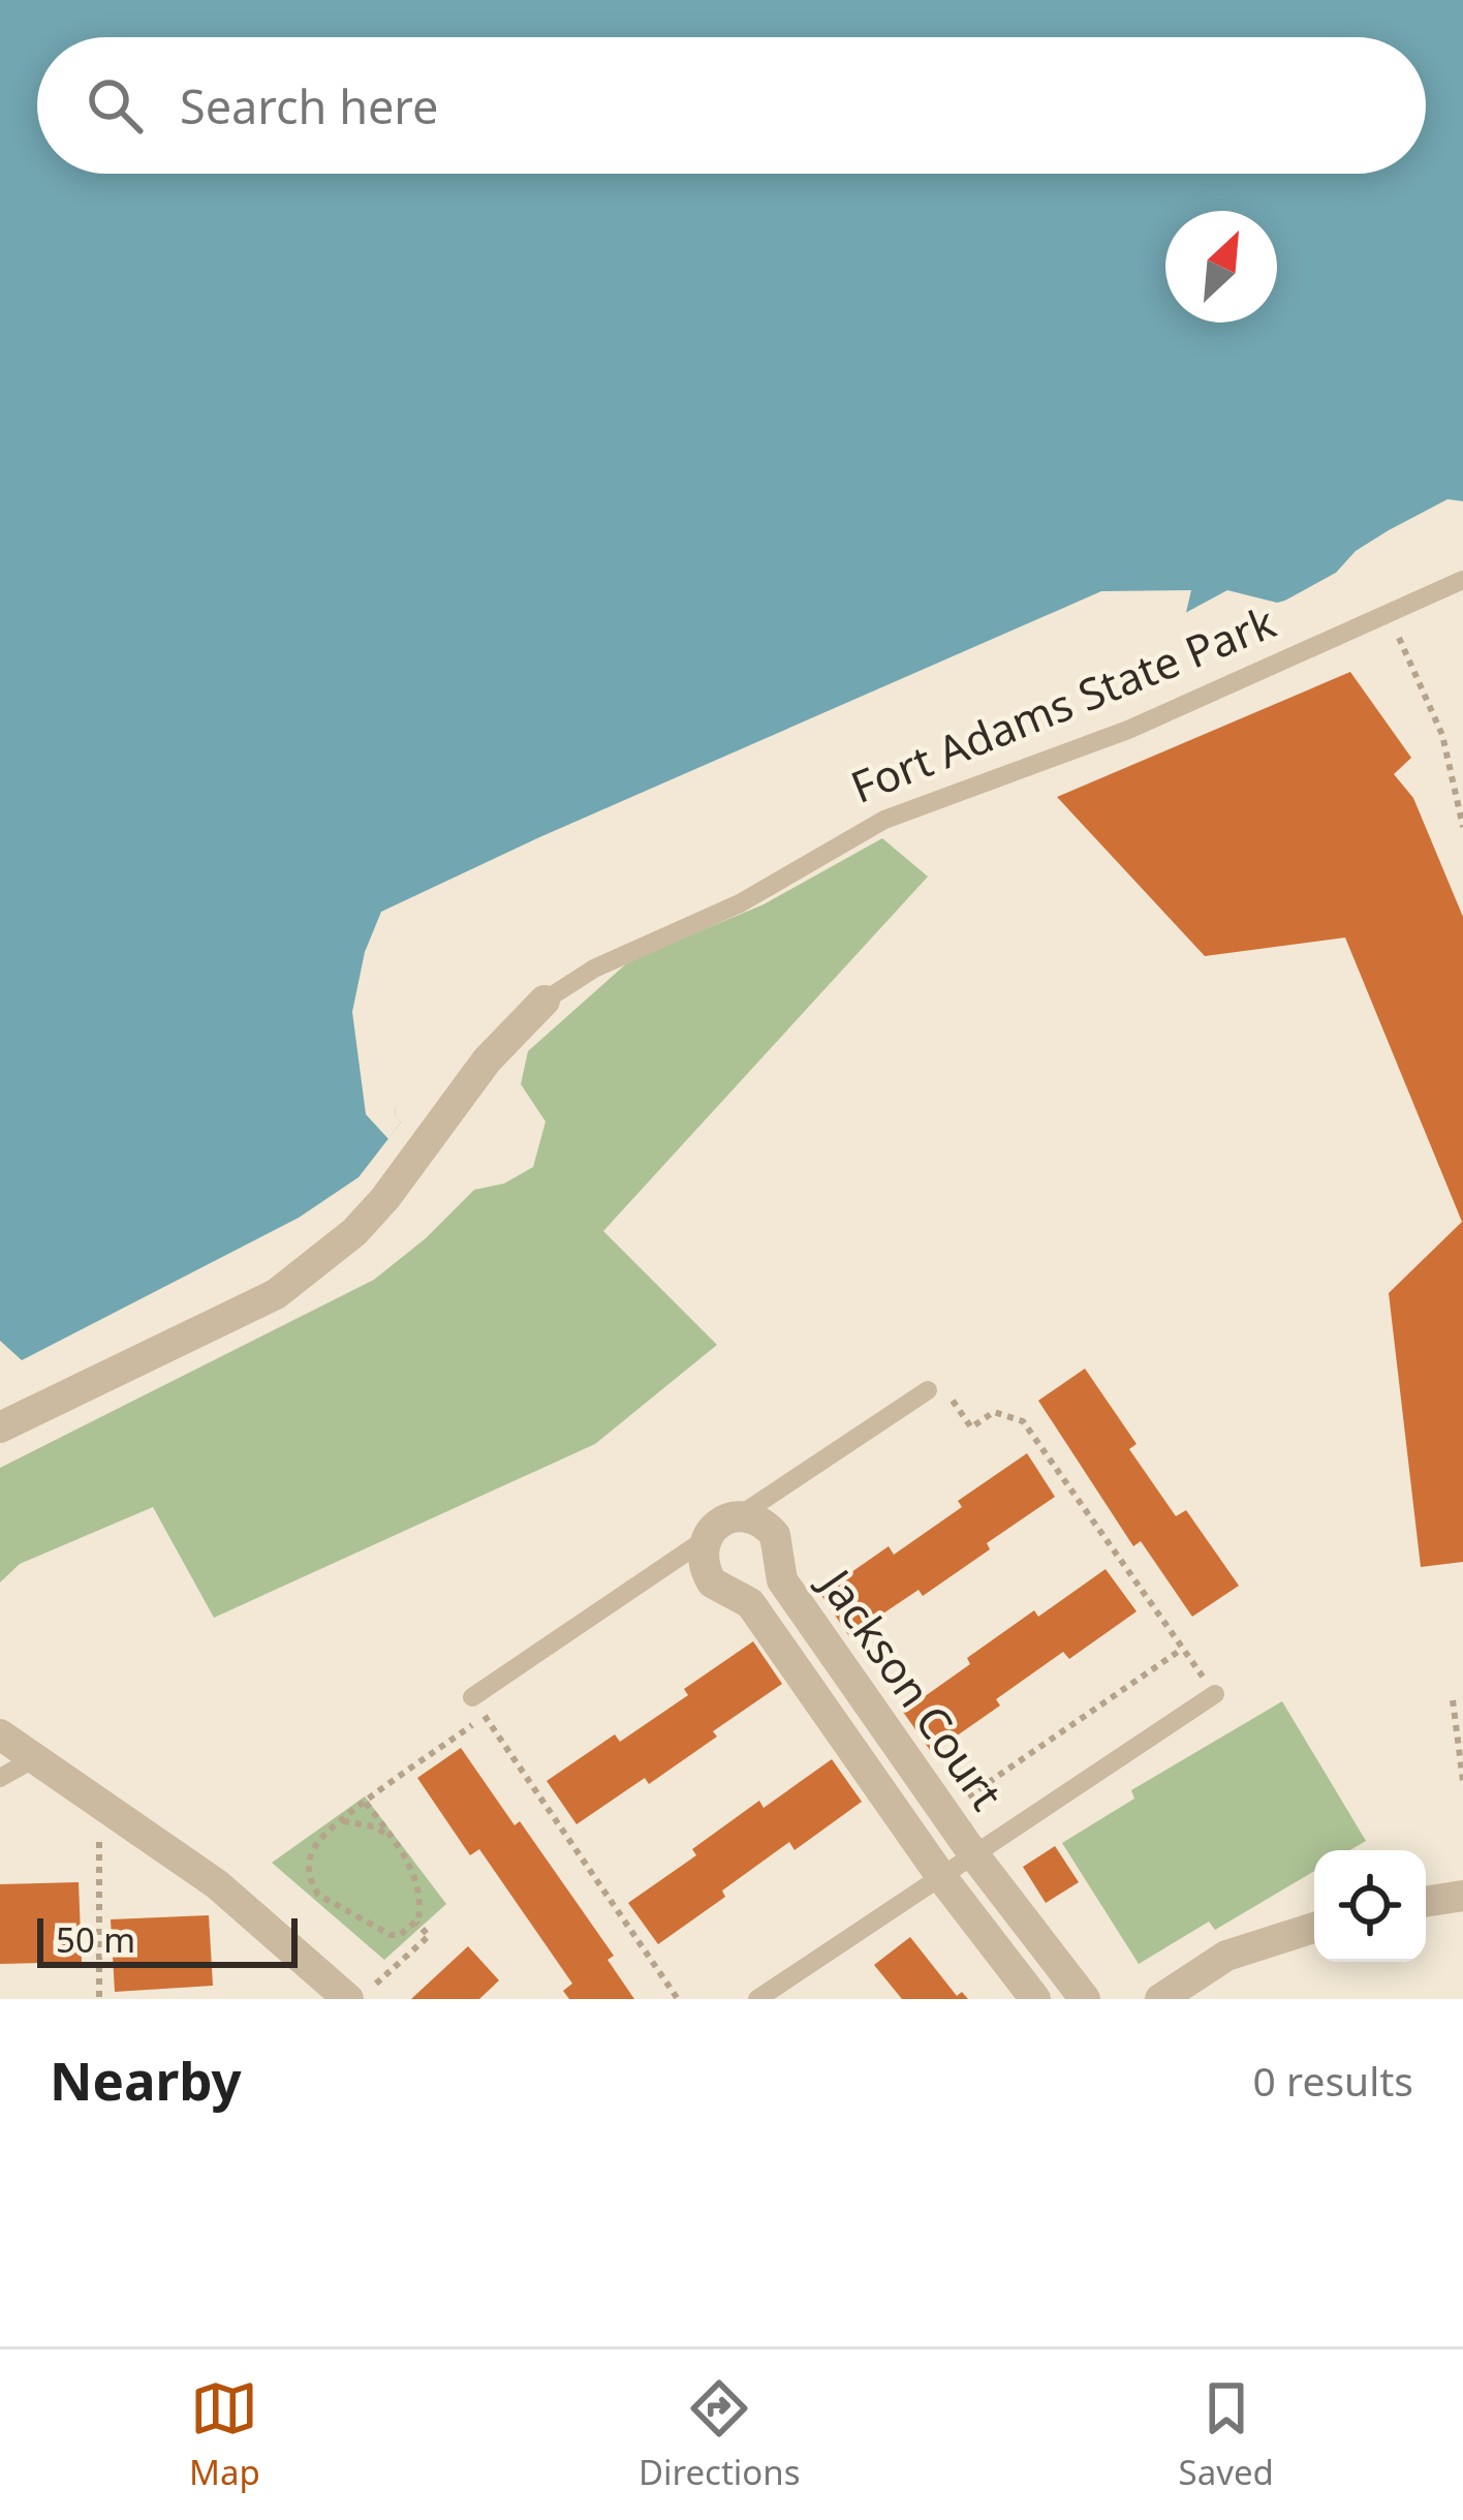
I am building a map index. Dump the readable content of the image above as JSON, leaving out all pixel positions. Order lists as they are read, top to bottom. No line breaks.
{"streets":{"street":["Fort Adams State Park","Jackson Court"]},"scale_bar":"50 m","north":"top right","page":{"search":"Search here","scale":"50 m","heading":["Nearby","0 results"],"nav":["Map","Directions","Saved"]}}
